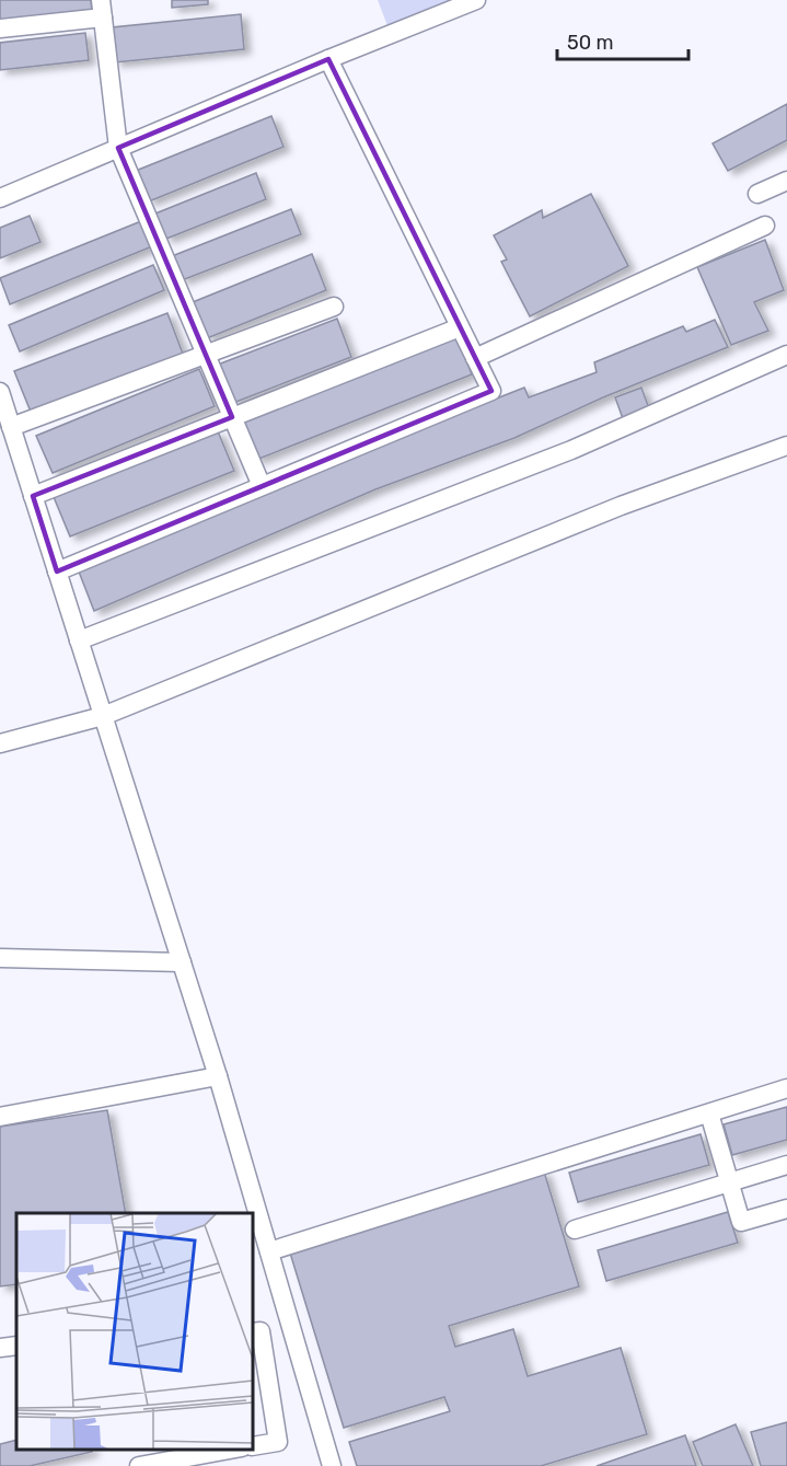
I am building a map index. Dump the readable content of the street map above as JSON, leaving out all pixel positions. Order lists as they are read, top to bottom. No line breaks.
{"scale_bar":"50 m"}
